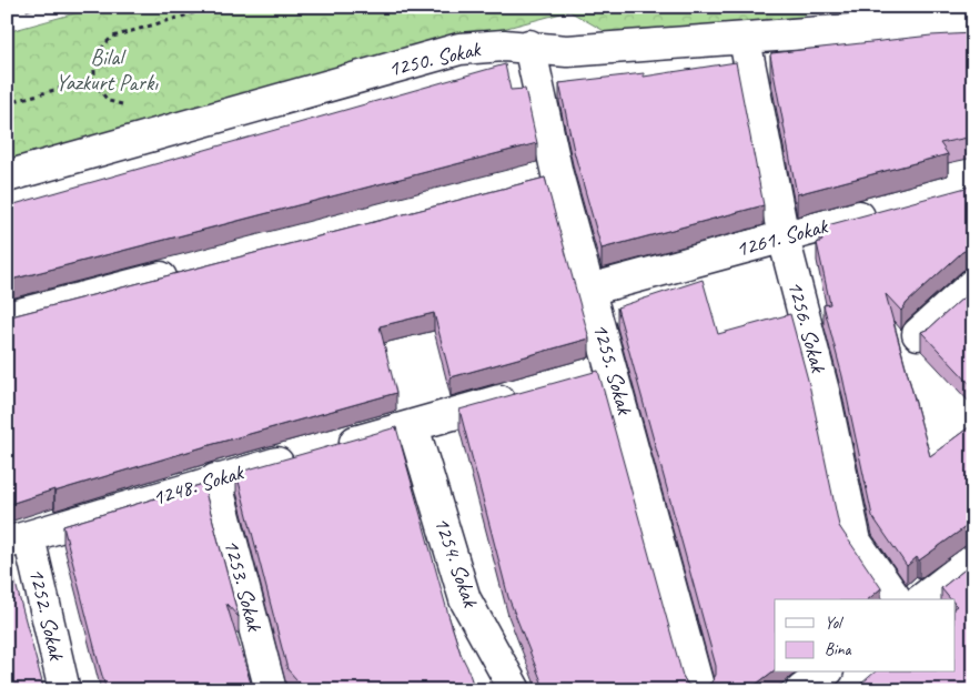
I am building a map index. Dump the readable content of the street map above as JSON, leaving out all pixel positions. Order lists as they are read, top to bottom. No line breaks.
{"streets":{"street":["1250. Sokak","1261. Sokak","1256. Sokak","1255. Sokak","1248. Sokak","1254. Sokak","1253. Sokak","1252. Sokak"]},"crossings":[["1250. Sokak","1256. Sokak"],["1250. Sokak","1255. Sokak"],["1261. Sokak","1256. Sokak"],["1261. Sokak","1255. Sokak"],["1248. Sokak","1254. Sokak"],["1248. Sokak","1253. Sokak"],["1248. Sokak","1252. Sokak"]],"parks":["Bilal Yazkurt Parkı"],"legend":["Yol","Bina"]}
